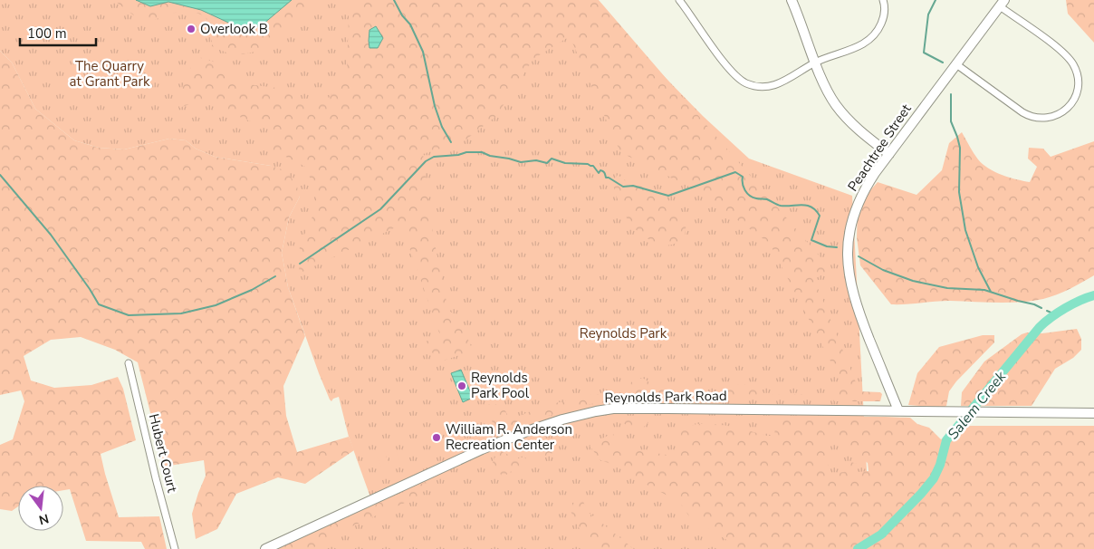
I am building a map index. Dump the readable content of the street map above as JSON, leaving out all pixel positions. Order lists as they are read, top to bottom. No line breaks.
{"streets":{"main road":["Peachtree Street","Reynolds Park Road"],"street":["Hubert Court"]},"crossings":[["Peachtree Street","Reynolds Park Road"]],"water":["Salem Creek"],"parks":["The Quarry at Grant Park","Reynolds Park"],"places":["Overlook B","Reynolds Park Pool","William R. Anderson Recreation Center"],"scale_bar":"100 m","north":"bottom"}
